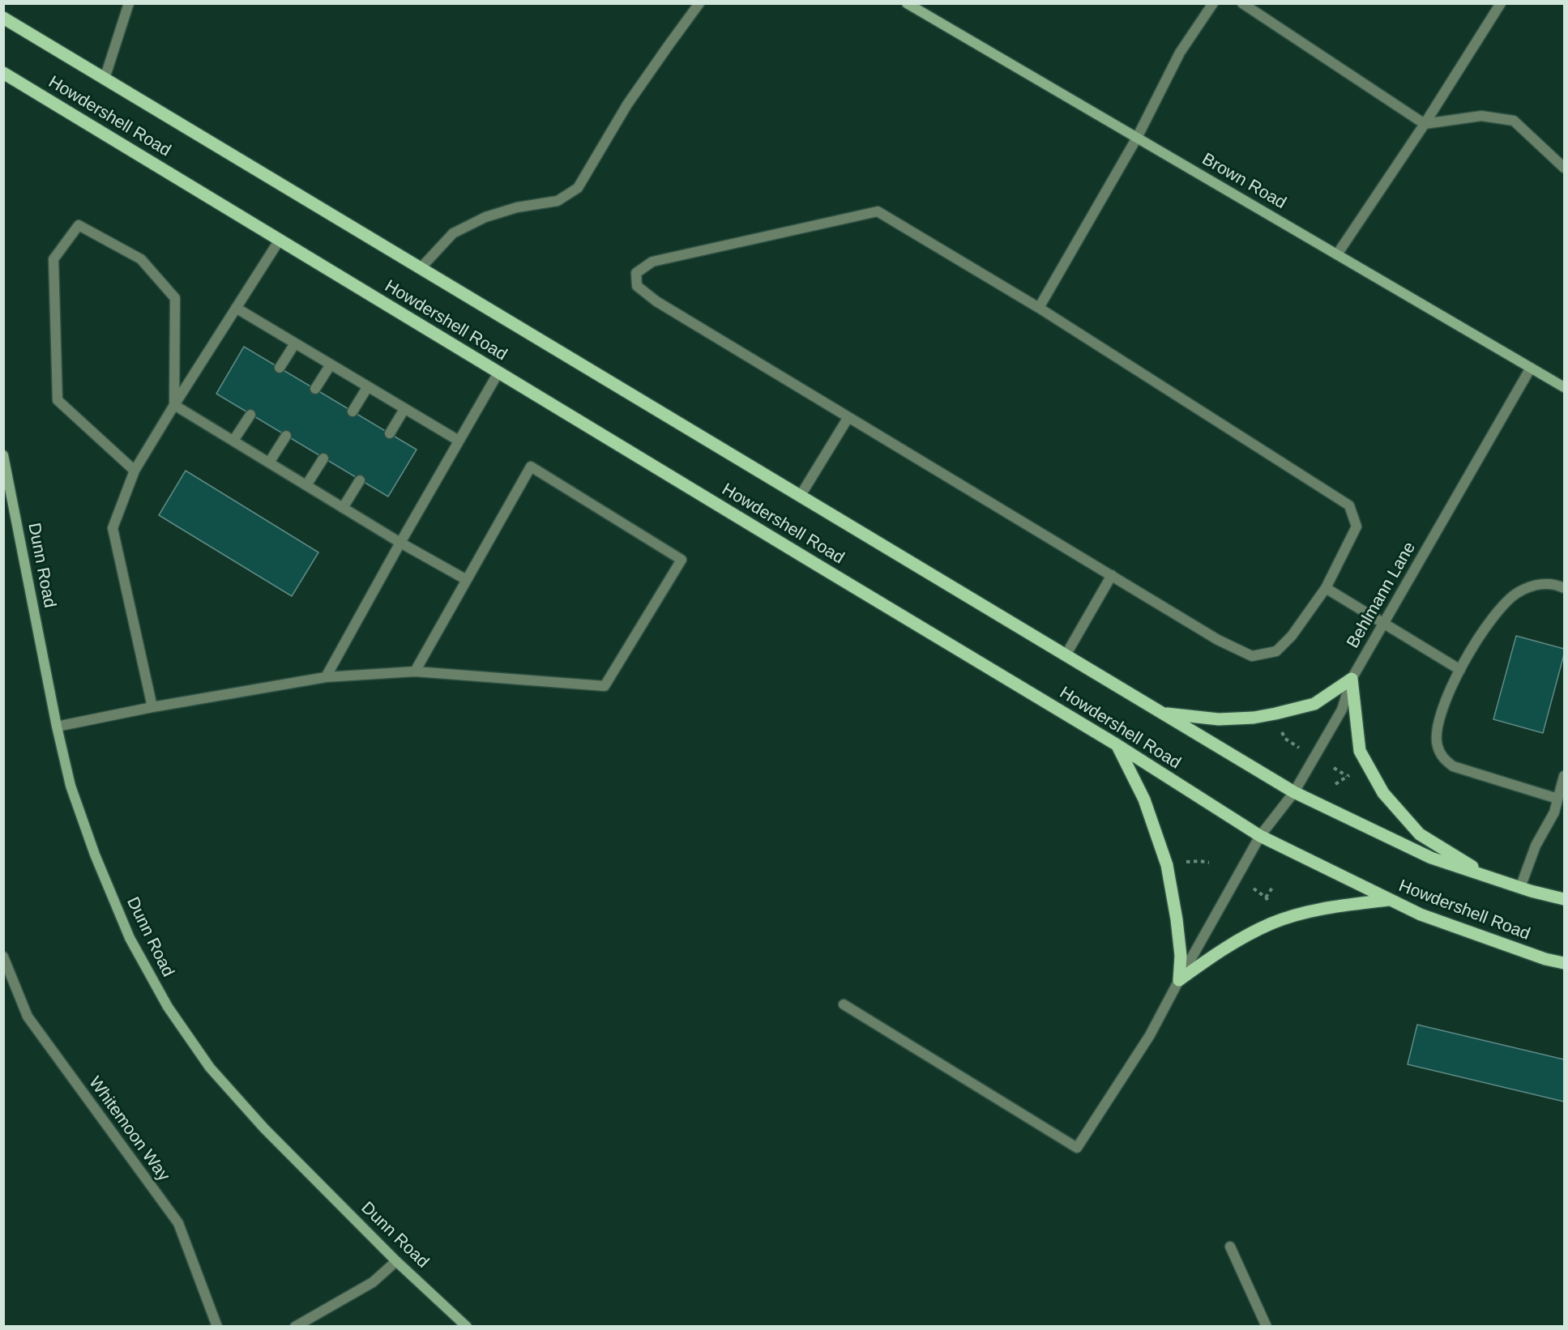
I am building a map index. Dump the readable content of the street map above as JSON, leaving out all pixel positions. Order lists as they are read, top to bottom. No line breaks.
{"streets":{"main road":["Howdershell Road"],"street":["Brown Road","Dunn Road","Behlmann Lane","Whitemoon Way"]},"crossings":[["Howdershell Road","Behlmann Lane"],["Brown Road","Behlmann Lane"]]}
